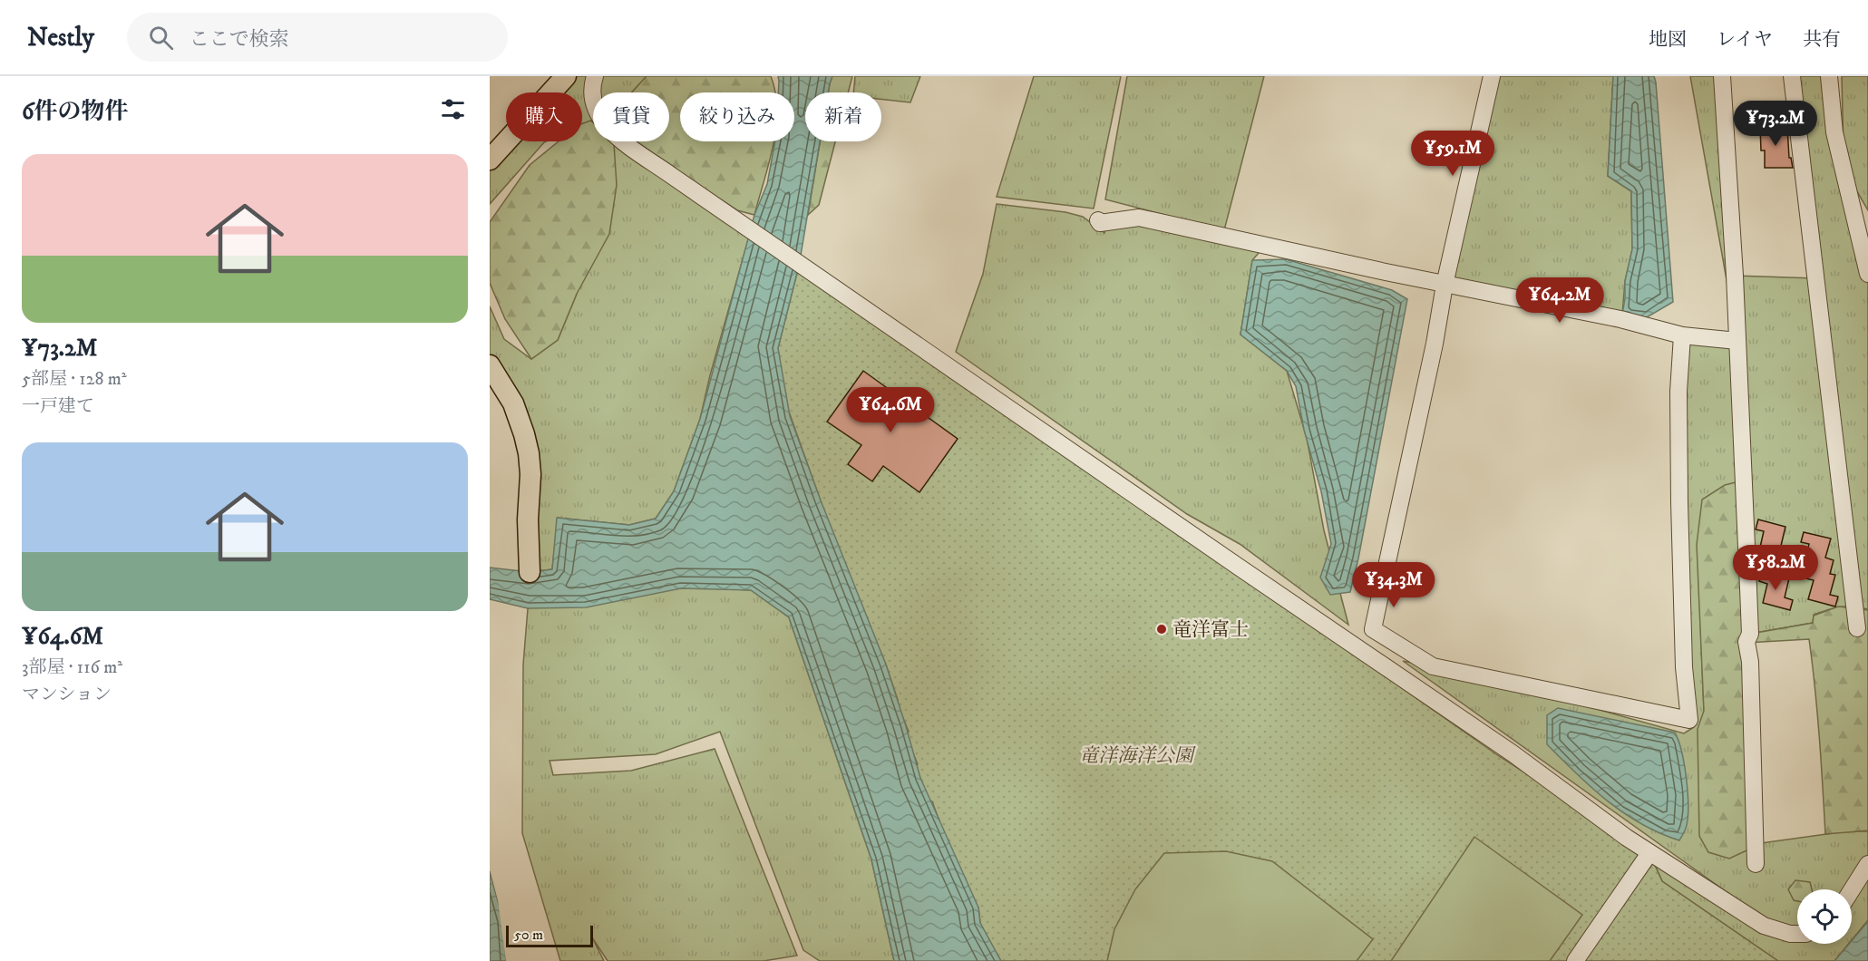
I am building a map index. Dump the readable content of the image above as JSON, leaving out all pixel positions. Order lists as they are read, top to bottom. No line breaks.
{"parks":["竜洋海洋公園"],"places":["竜洋富士"],"scale_bar":"50 m","page":{"header":"Nestly","search":"ここで検索","nav":["地図","レイヤ","共有"],"heading":"6件の物件","chip":["購入","賃貸","絞り込み","新着"],"price":["¥73.2M","¥59.1M","¥64.2M","¥64.6M","¥58.2M","¥34.3M"],"list":[{"name":"¥73.2M","note":"5部屋 · 128 m² · 一戸建て"},{"name":"¥64.6M","note":"3部屋 · 116 m² · マンション"}],"scale":"50 m"}}
